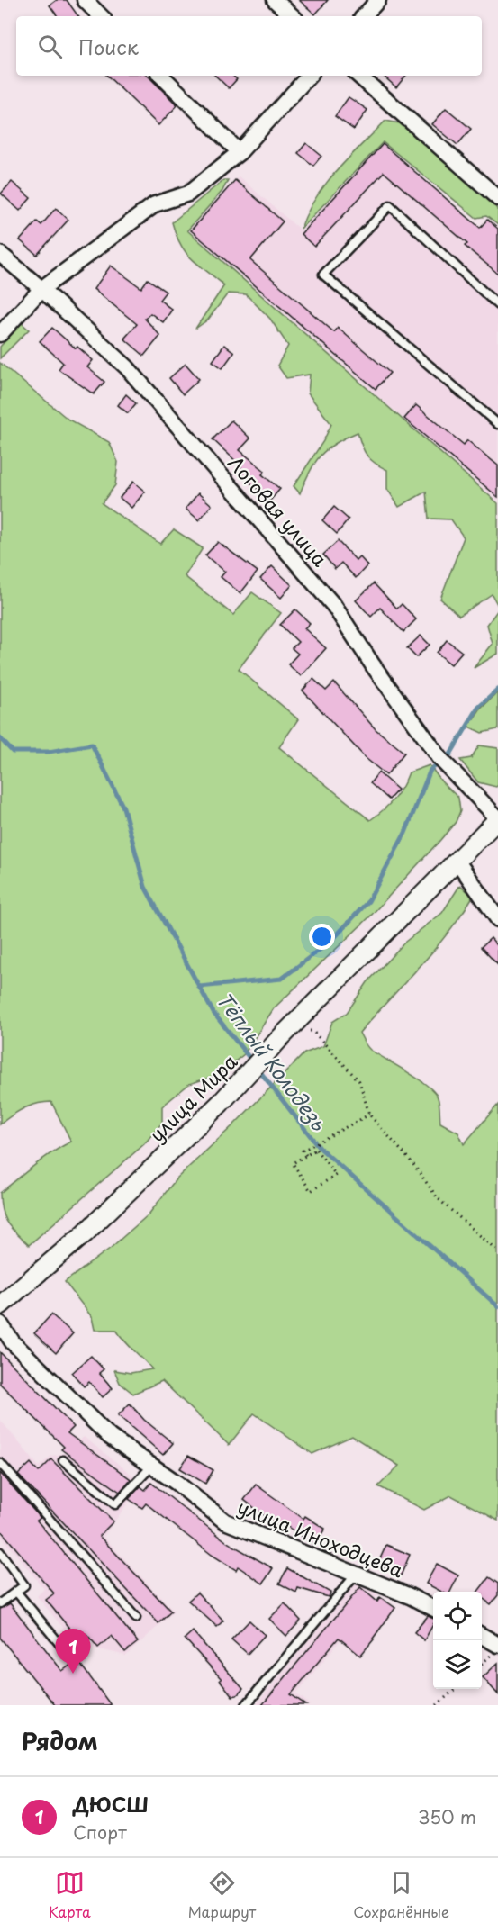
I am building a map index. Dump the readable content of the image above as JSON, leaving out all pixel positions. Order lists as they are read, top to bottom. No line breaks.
{"streets":{"street":["Логовая улица","улица Мира","улица Иноходцева"]},"crossings":[["Логовая улица","улица Мира"]],"water":["Тёплый Колодезь"],"page":{"search":"Поиск","pins":"1","heading":"Рядом","list":[{"mark":"1","name":"ДЮСШ","note":"Спорт","value":"350 m"}],"nav":["Карта","Маршрут","Сохранённые"]}}
